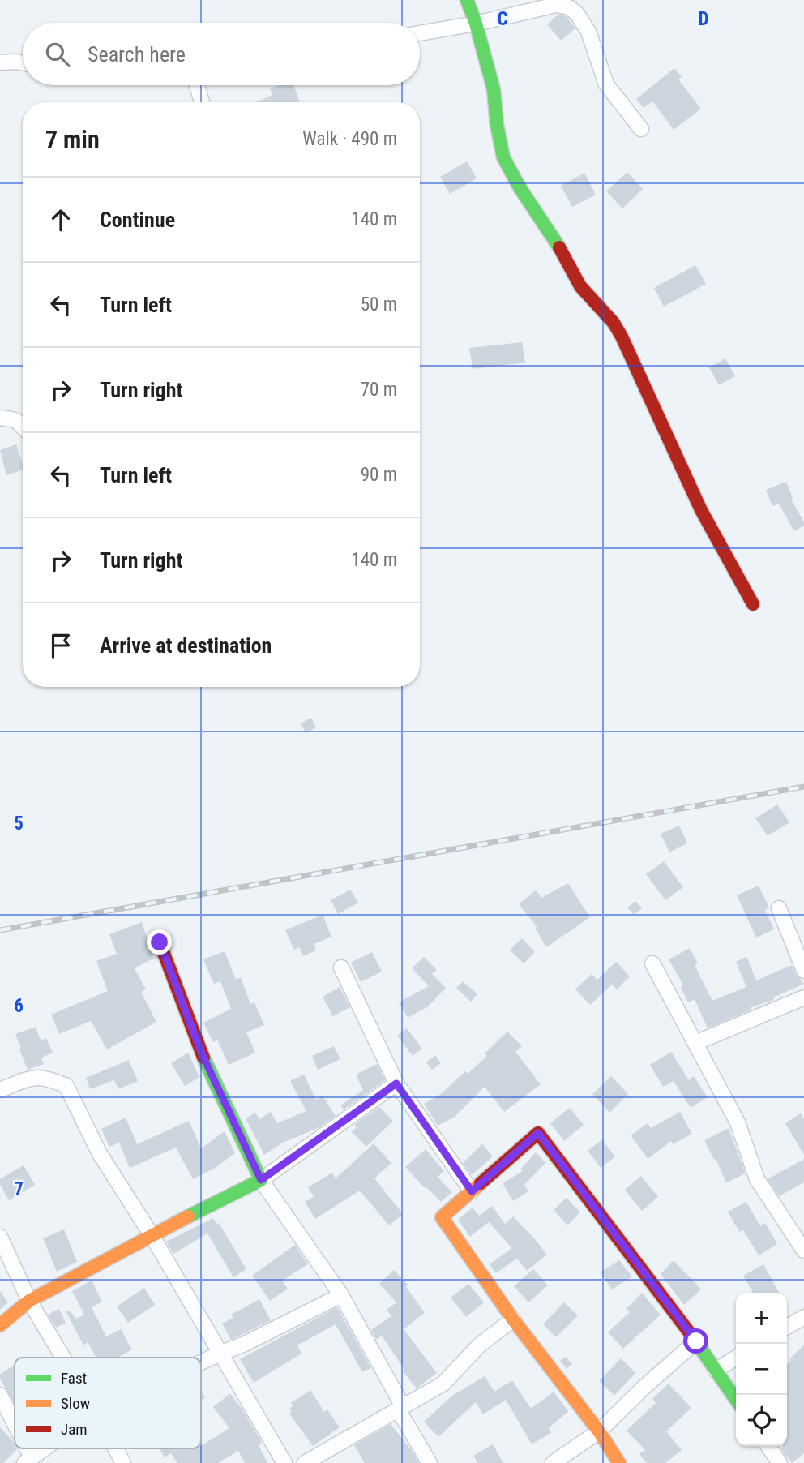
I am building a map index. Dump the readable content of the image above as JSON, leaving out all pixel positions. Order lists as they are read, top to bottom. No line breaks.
{"legend":["Fast","Slow","Jam"],"page":{"search":"Search here","heading":["7 min","Walk · 490 m"],"list":[["Continue","140 m"],["Turn left","50 m"],["Turn right","70 m"],["Turn left","90 m"],["Turn right","140 m"],"Arrive at destination"],"map_buttons":["+","−"]},"grid":{"columns":["C","D"],"rows":["5","6","7"]}}
